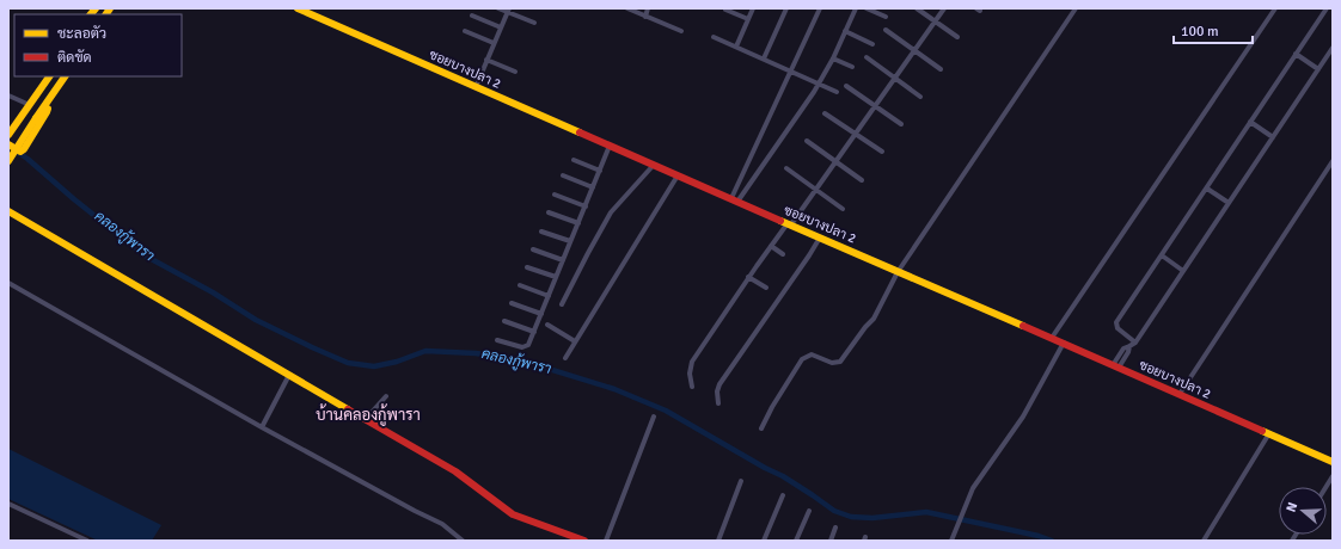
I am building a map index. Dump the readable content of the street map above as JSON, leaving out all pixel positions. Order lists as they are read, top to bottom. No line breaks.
{"streets":{"street":["ซอยบางปลา 2"]},"districts":["บ้านคลองกู้พารา"],"water":["คลองกู้พารา"],"legend":["ชะลอตัว","ติดขัด"],"scale_bar":"100 m","north":"left"}
